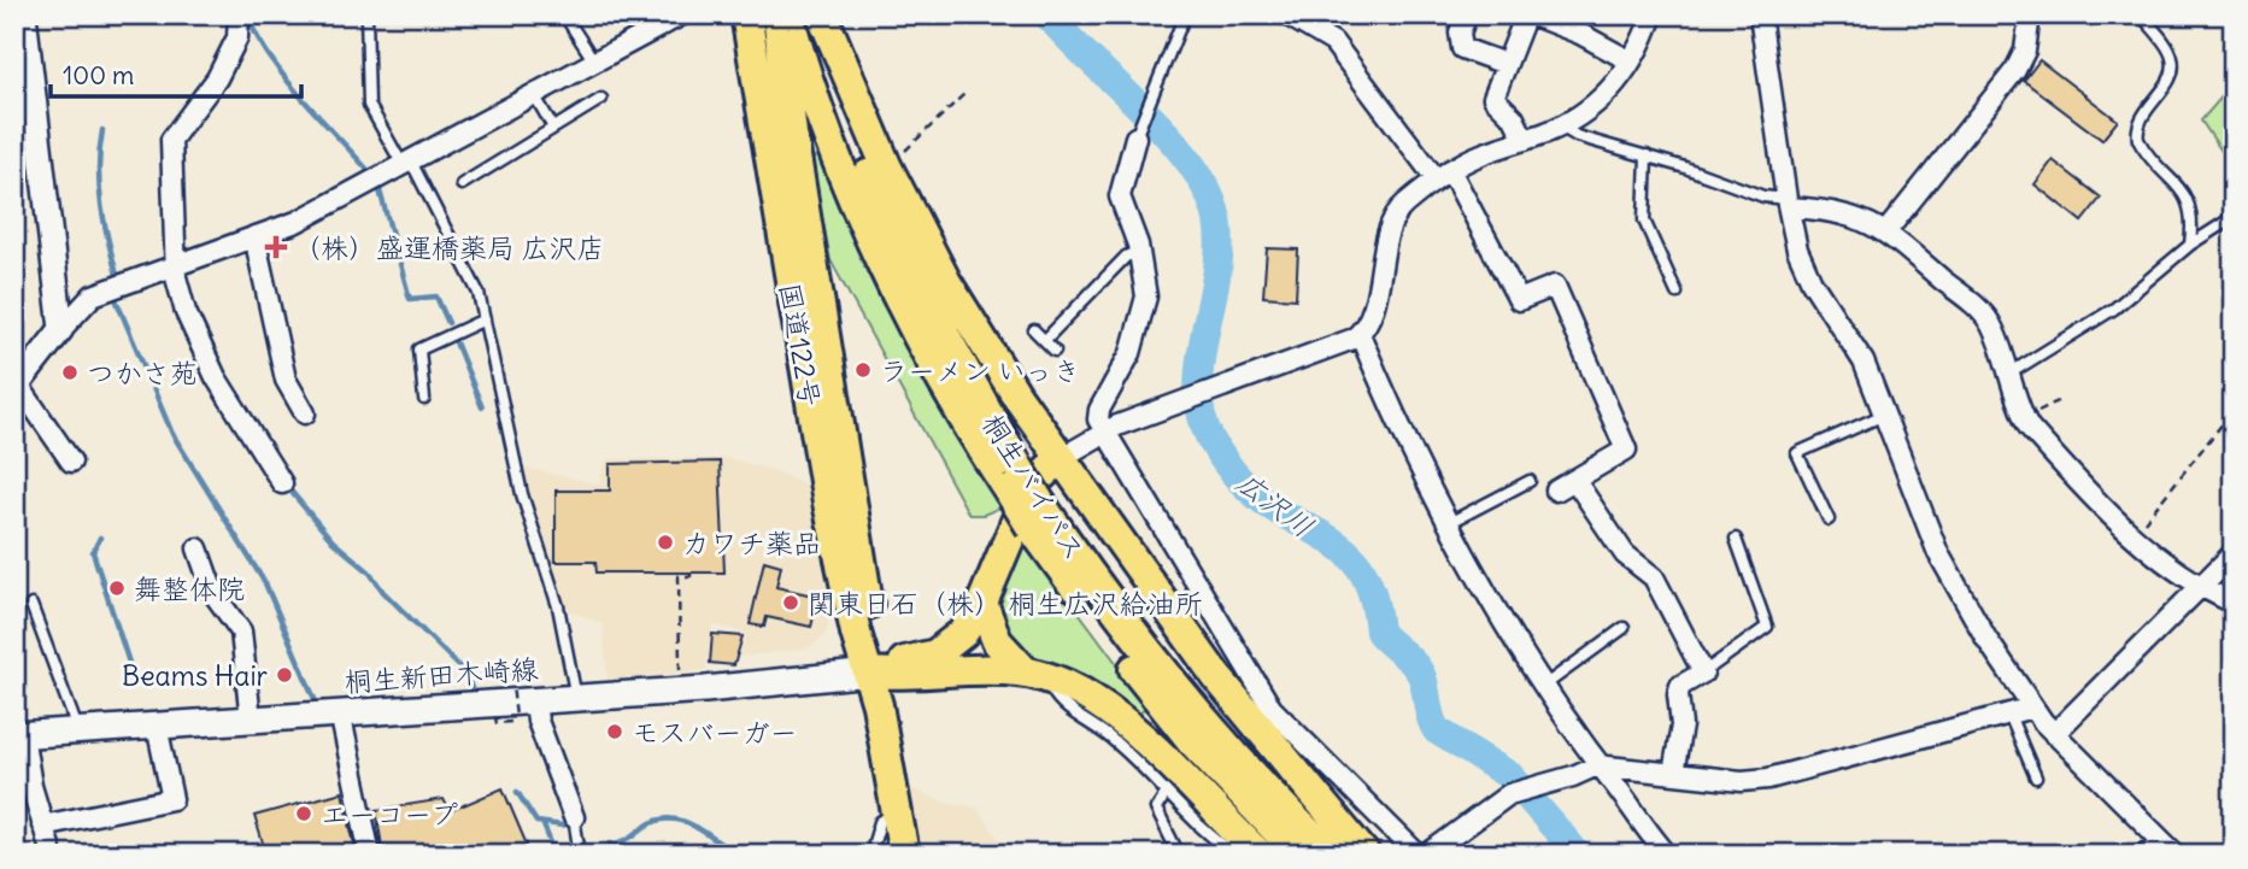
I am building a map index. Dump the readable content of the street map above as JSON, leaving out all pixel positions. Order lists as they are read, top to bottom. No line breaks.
{"streets":{"highway":["国道122号","桐生バイパス"],"main road":["桐生新田木崎線"]},"crossings":[["国道122号","桐生新田木崎線"]],"water":["広沢川"],"places":{"health":["（株）盛運橋薬局 広沢店"],"other":["ラーメン いっき","つかさ苑","カワチ薬品","舞整体院","関東日石（株） 桐生広沢給油所","Beams Hair","モスバーガー","エーコープ"]},"scale_bar":"100 m"}
